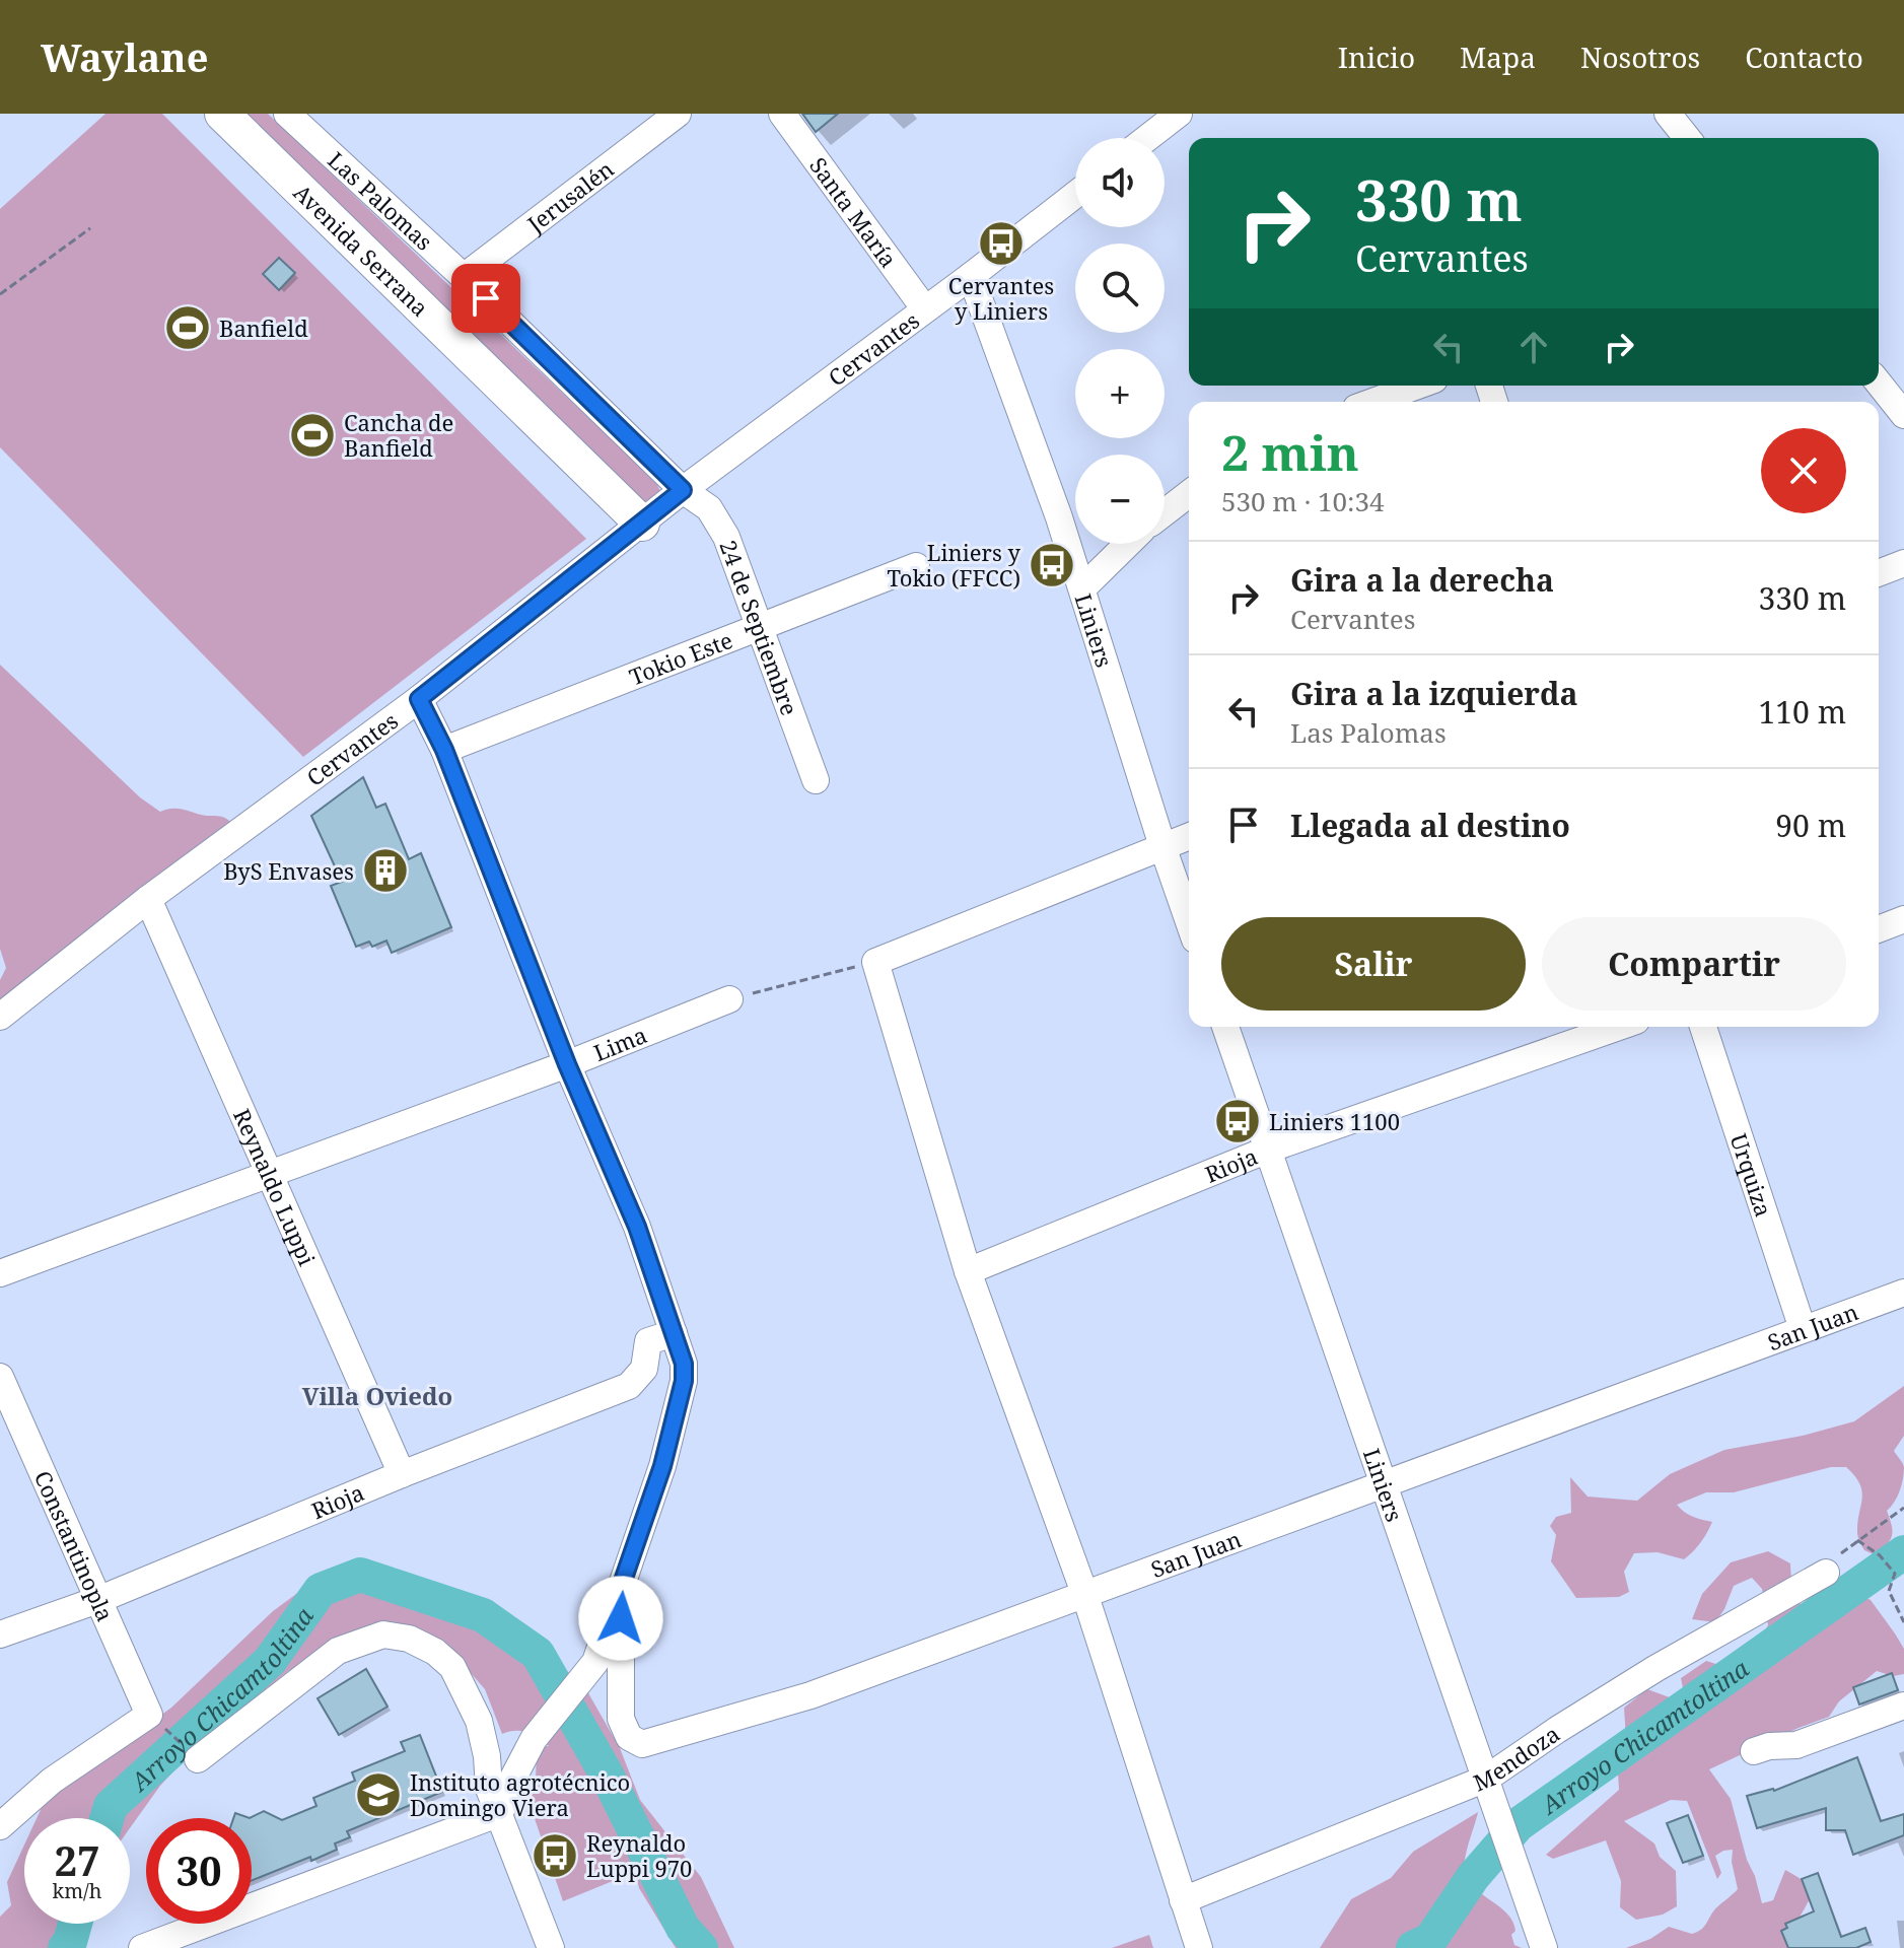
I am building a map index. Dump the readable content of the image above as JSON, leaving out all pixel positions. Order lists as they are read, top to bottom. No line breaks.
{"streets":{"main road":["Avenida Serrana"],"street":["Jerusalén","Las Palomas","Santa María","Cervantes","24 de Septiembre","Liniers","Tokio Este","Lima","Rioja","Urquiza","Reynaldo Luppi","San Juan","Constantinopla","Mendoza"]},"crossings":[["Jerusalén","Las Palomas"],["Las Palomas","Cervantes"],["Las Palomas","24 de Septiembre"],["Santa María","Cervantes"],["Avenida Serrana","Cervantes"],["Cervantes","24 de Septiembre"],["Cervantes","Liniers"],["Cervantes","Reynaldo Luppi"],["24 de Septiembre","Tokio Este"],["Liniers","Rioja"],["Liniers","San Juan"],["Liniers","Mendoza"],["Lima","Reynaldo Luppi"],["Rioja","Reynaldo Luppi"],["Rioja","Constantinopla"],["Urquiza","San Juan"]],"districts":["Villa Oviedo"],"water":["Arroyo Chicamtoltina"],"places":{"bus stop":["Cervantes y Liniers","Liniers y Tokio (FFCC)","Liniers 1100","Reynaldo Luppi 970"],"sports":["Banfield","Cancha de Banfield"],"building":["ByS Envases"],"school or university":["Instituto agrotécnico Domingo Viera"]},"page":{"header":"Waylane","nav":["Inicio","Mapa","Nosotros","Contacto"],"map_buttons":["+","−"],"turn":["330 m","Cervantes"],"heading":["2 min","530 m · 10:34"],"list":[{"name":"Gira a la derecha","note":"Cervantes","value":"330 m"},{"name":"Gira a la izquierda","note":"Las Palomas","value":"110 m"},{"name":"Llegada al destino","value":"90 m"}],"buttons":["Salir","Compartir"],"speed":"27 km/h","limit":"30"}}
